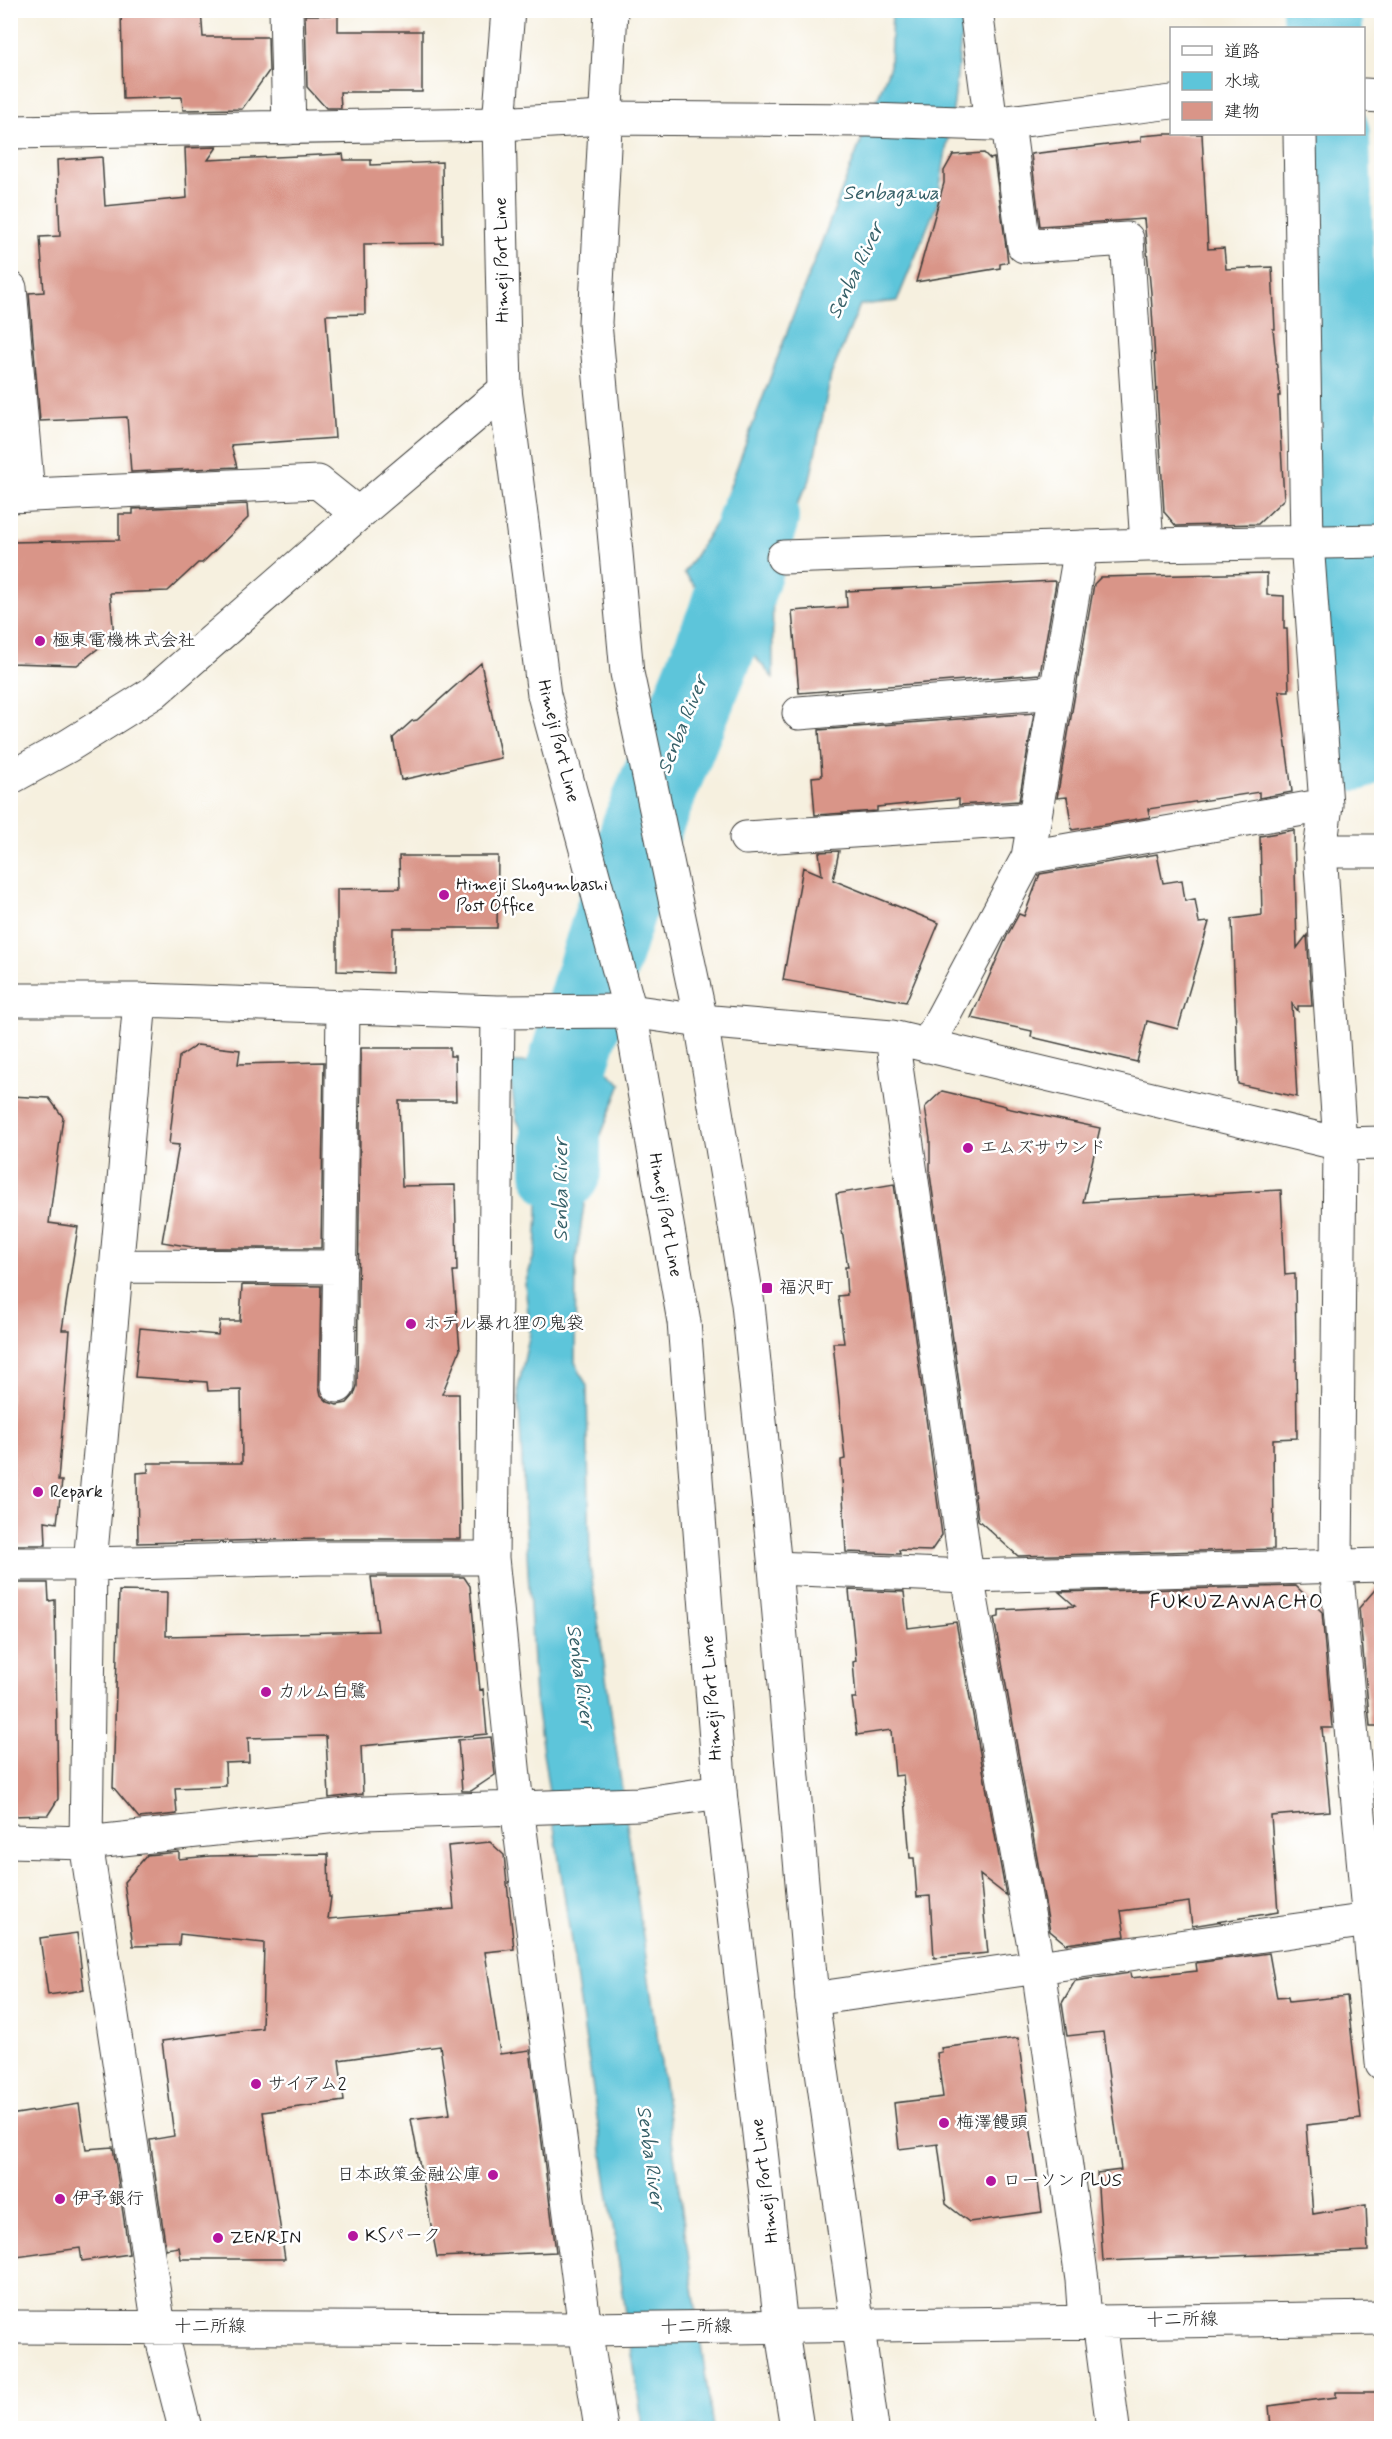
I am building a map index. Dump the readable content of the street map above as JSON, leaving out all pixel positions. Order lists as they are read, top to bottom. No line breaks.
{"streets":{"street":["Himeji Port Line","十二所線"]},"crossings":[["Himeji Port Line","十二所線"]],"districts":["FUKUZAWACHO"],"water":["Senbagawa","Senba River"],"places":{"other":["極東電機株式会社","Himeji Shogumbashi Post Office","エムズサウンド","ホテル暴れ狸の鬼袋","Repark","カルム白鷺","サイアム2","梅澤饅頭","日本政策金融公庫","ローソン PLUS","伊予銀行","KSパーク","ZENRIN"],"transit":["福沢町"]},"legend":["道路","水域","建物"]}
